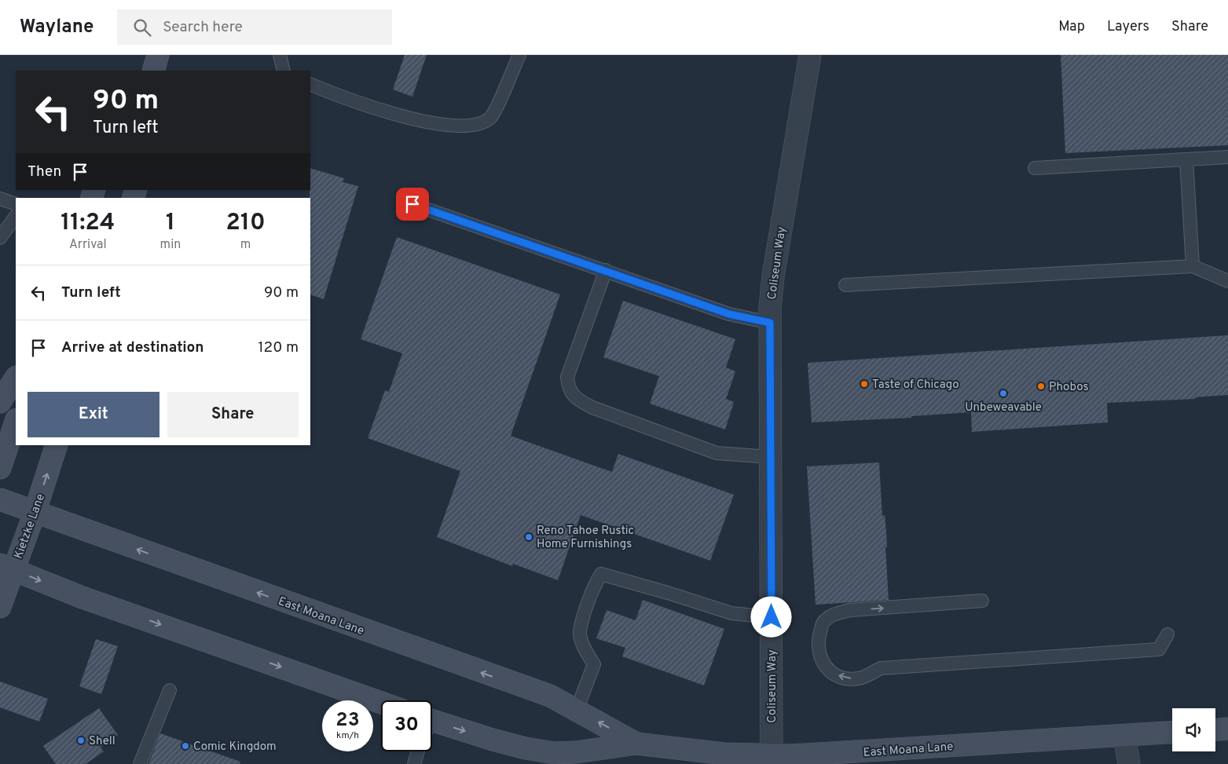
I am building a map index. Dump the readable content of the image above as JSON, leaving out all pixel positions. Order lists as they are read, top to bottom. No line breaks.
{"streets":{"main road":["Kietzke Lane","East Moana Lane"],"street":["Coliseum Way"]},"crossings":[["Coliseum Way","East Moana Lane"],["Kietzke Lane","East Moana Lane"]],"places":["Taste of Chicago","Phobos","Unbeweavable","Reno Tahoe Rustic Home Furnishings","Shell","Comic Kingdom"],"page":{"header":"Waylane","search":"Search here","nav":["Map","Layers","Share"],"turn":["90 m","Turn left"],"then":"Then","eta":["11:24","Arrival","1","min","210","m"],"list":[{"name":"Turn left","value":"90 m"},{"name":"Arrive at destination","value":"120 m"}],"buttons":["Exit","Share"],"speed":"23 km/h","limit":"30"}}
